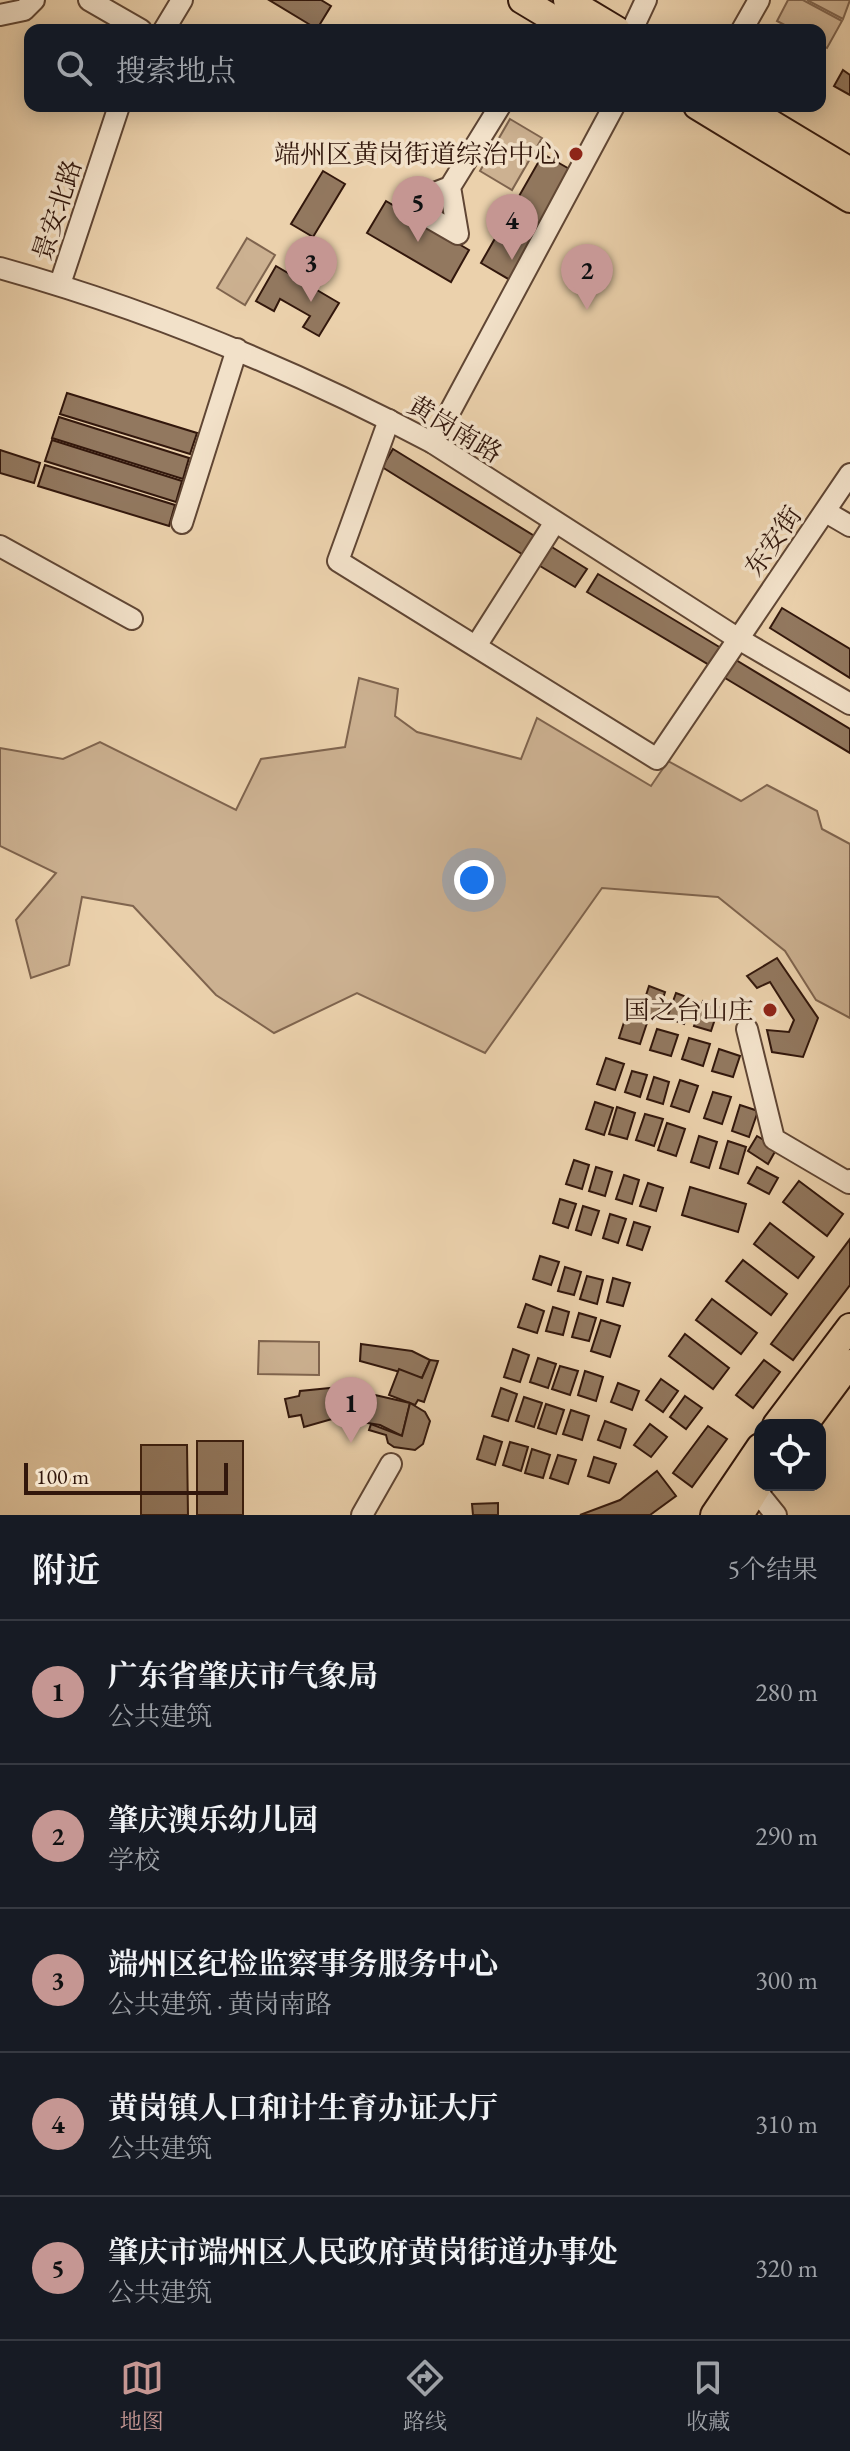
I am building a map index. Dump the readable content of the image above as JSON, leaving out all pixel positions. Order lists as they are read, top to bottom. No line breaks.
{"streets":{"street":["景安北路","黄岗南路","东安街"]},"crossings":[["景安北路","黄岗南路"],["黄岗南路","东安街"]],"places":["端州区黄岗街道综治中心","国之台山庄"],"scale_bar":"100 m","page":{"search":"搜索地点","pins":["5","4","3","2","1"],"scale":"100 m","heading":["附近","5个结果"],"list":[{"mark":"1","name":"广东省肇庆市气象局","note":"公共建筑","value":"280 m"},{"mark":"2","name":"肇庆澳乐幼儿园","note":"学校","value":"290 m"},{"mark":"3","name":"端州区纪检监察事务服务中心","note":"公共建筑 · 黄岗南路","value":"300 m"},{"mark":"4","name":"黄岗镇人口和计生育办证大厅","note":"公共建筑","value":"310 m"},{"mark":"5","name":"肇庆市端州区人民政府黄岗街道办事处","note":"公共建筑","value":"320 m"}],"nav":["地图","路线","收藏"]}}
